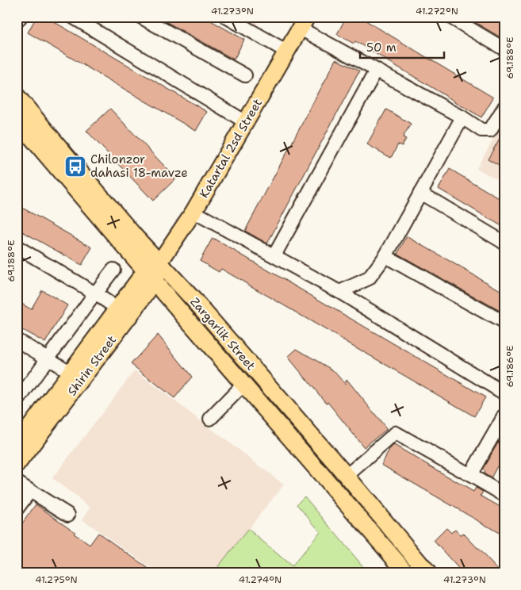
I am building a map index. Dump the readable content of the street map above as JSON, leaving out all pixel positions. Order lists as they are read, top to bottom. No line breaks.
{"streets":{"main road":["Katartal 2sd Street","Zargarlik Street","Shirin Street"]},"crossings":[["Katartal 2sd Street","Zargarlik Street"],["Katartal 2sd Street","Shirin Street"],["Zargarlik Street","Shirin Street"]],"places":{"bus stop":["Chilonzor dahasi 18-mavze"]},"scale_bar":"50 m","coordinates":["41.273°N","41.272°N","69.188°E","69.186°E","41.275°N","41.274°N"]}
